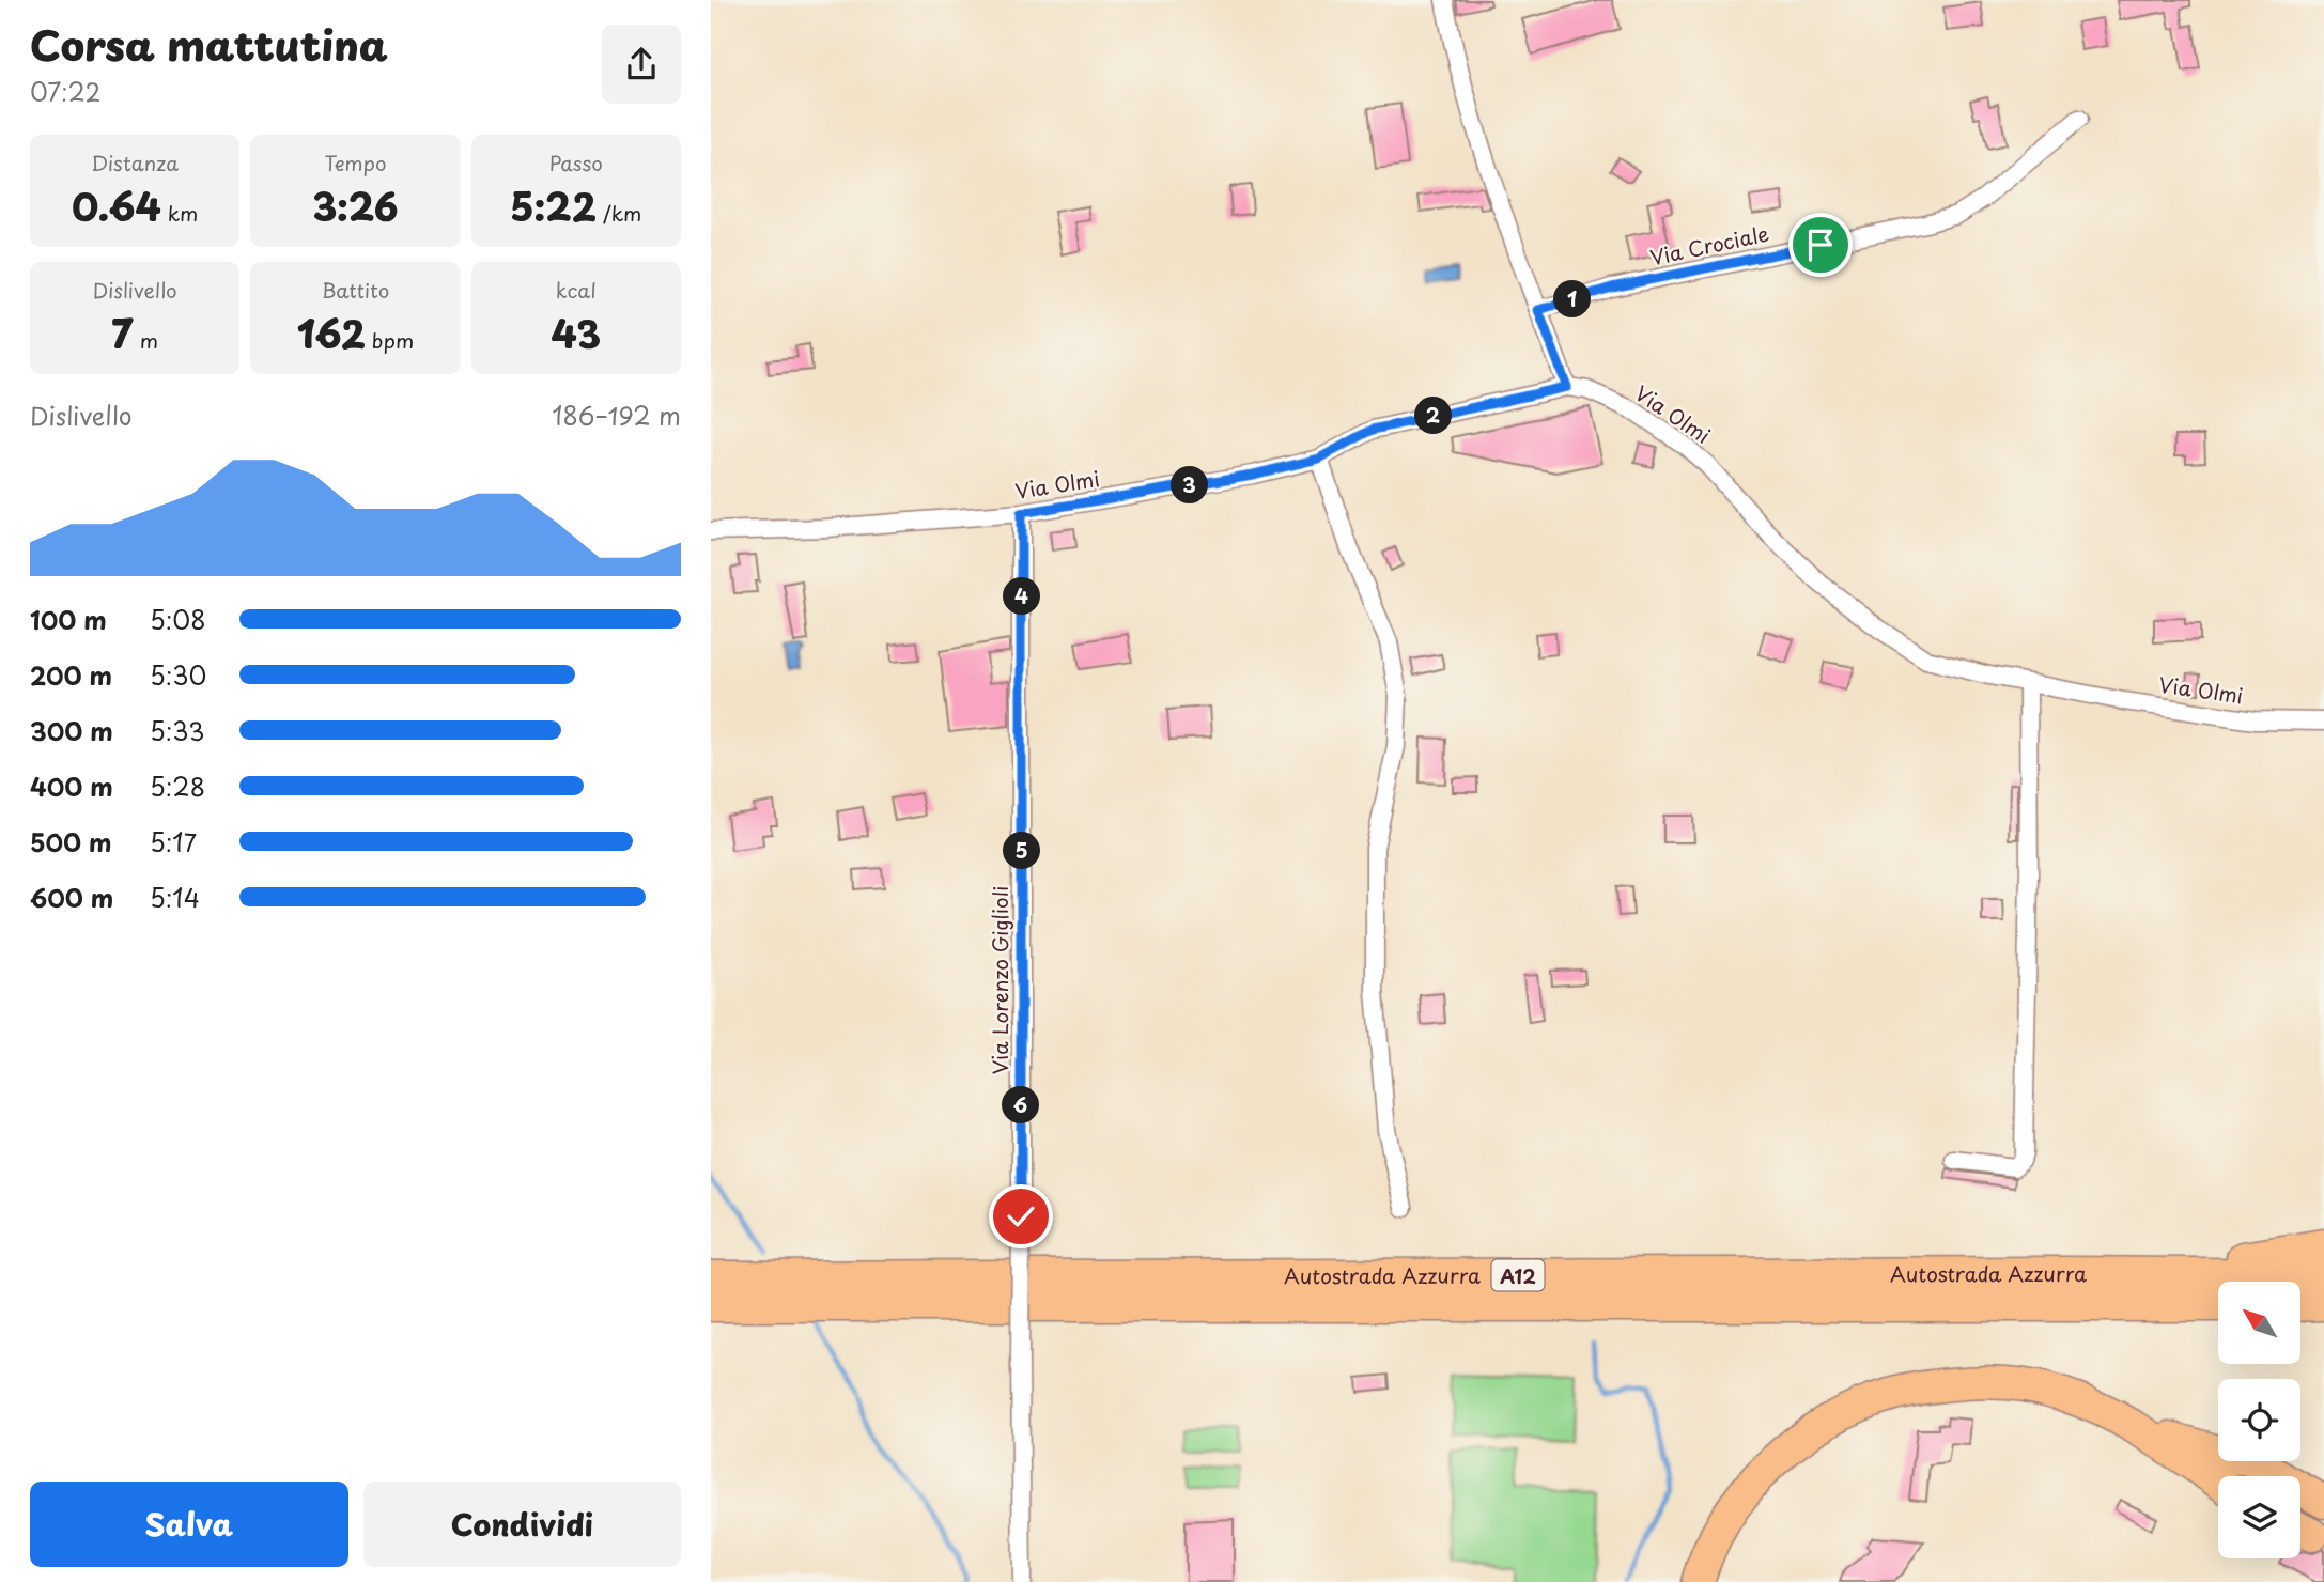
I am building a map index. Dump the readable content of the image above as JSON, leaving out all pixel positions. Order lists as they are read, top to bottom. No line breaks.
{"streets":{"highway":["Autostrada Azzurra","A12"],"street":["Via Crociale","Via Olmi","Via Lorenzo Giglioli"]},"crossings":[["Via Olmi","Via Lorenzo Giglioli"]],"north":"top left","page":{"heading":["Corsa mattutina","07:22"],"stats":[["Distanza","0.64 km"],["Tempo","3:26"],["Passo","5:22 /km"],["Dislivello","7 m"],["Battito","162 bpm"],["kcal","43"]],"pins":["1","2","3","4","5","6"],"chart":["Dislivello","186–192 m"],"list":[{"name":"100 m","note":"5:08"},{"name":"200 m","note":"5:30"},{"name":"300 m","note":"5:33"},{"name":"400 m","note":"5:28"},{"name":"500 m","note":"5:17"},{"name":"600 m","note":"5:14"}],"buttons":["Salva","Condividi"]}}
